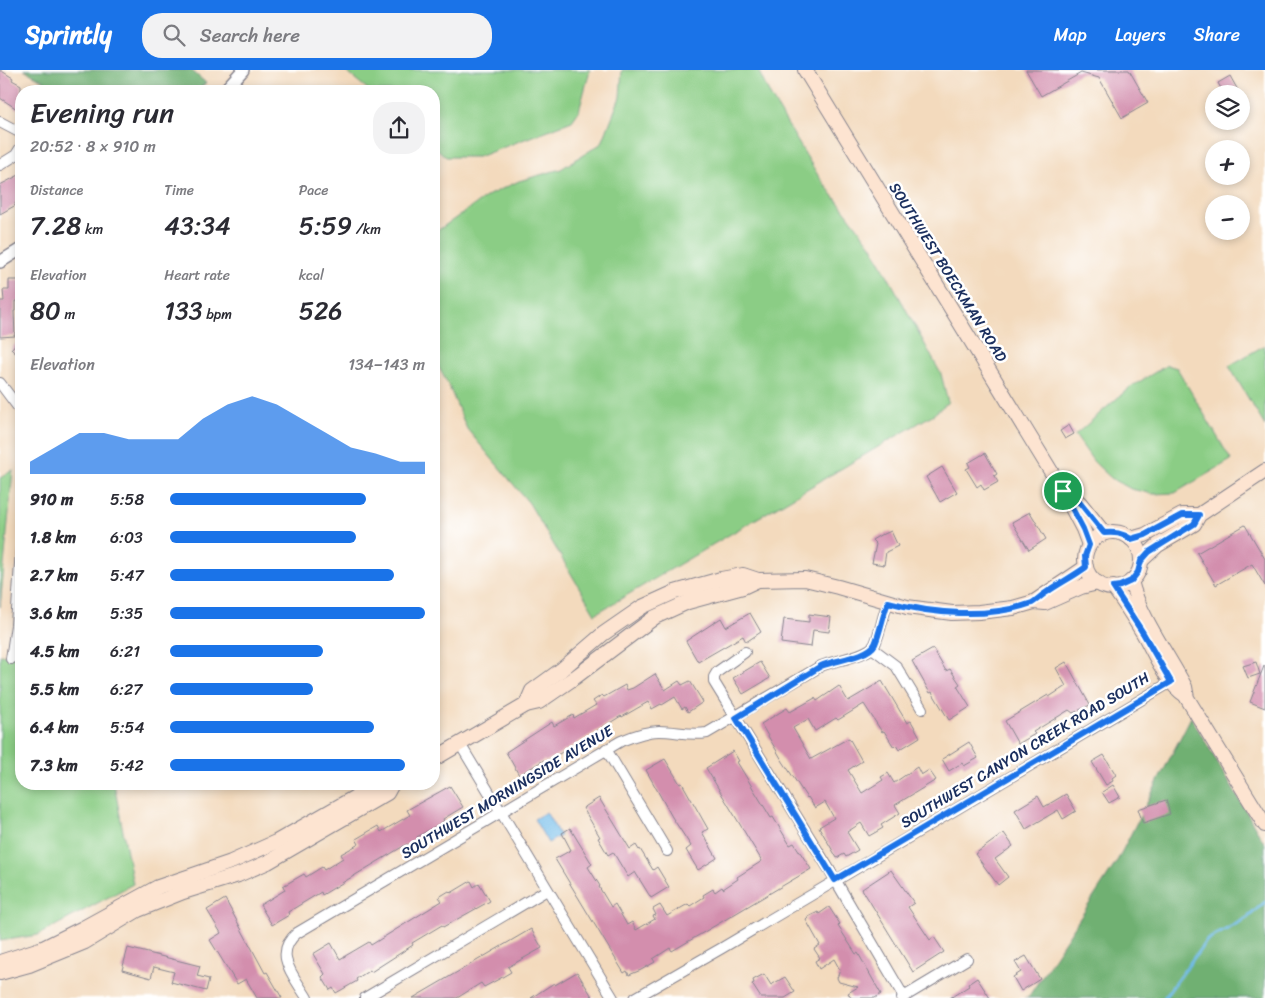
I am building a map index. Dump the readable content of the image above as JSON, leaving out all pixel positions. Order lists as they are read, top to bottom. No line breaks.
{"streets":{"main road":["SOUTHWEST BOECKMAN ROAD"],"street":["SOUTHWEST CANYON CREEK ROAD SOUTH","SOUTHWEST MORNINGSIDE AVENUE"]},"page":{"header":"Sprintly","search":"Search here","nav":["Map","Layers","Share"],"map_buttons":["+","−"],"heading":["Evening run","20:52 · 8 × 910 m"],"stats":[["Distance","7.28 km"],["Time","43:34"],["Pace","5:59 /km"],["Elevation","80 m"],["Heart rate","133 bpm"],["kcal","526"]],"chart":["Elevation","134–143 m"],"list":[{"name":"910 m","note":"5:58"},{"name":"1.8 km","note":"6:03"},{"name":"2.7 km","note":"5:47"},{"name":"3.6 km","note":"5:35"},{"name":"4.5 km","note":"6:21"},{"name":"5.5 km","note":"6:27"},{"name":"6.4 km","note":"5:54"},{"name":"7.3 km","note":"5:42"}]}}
